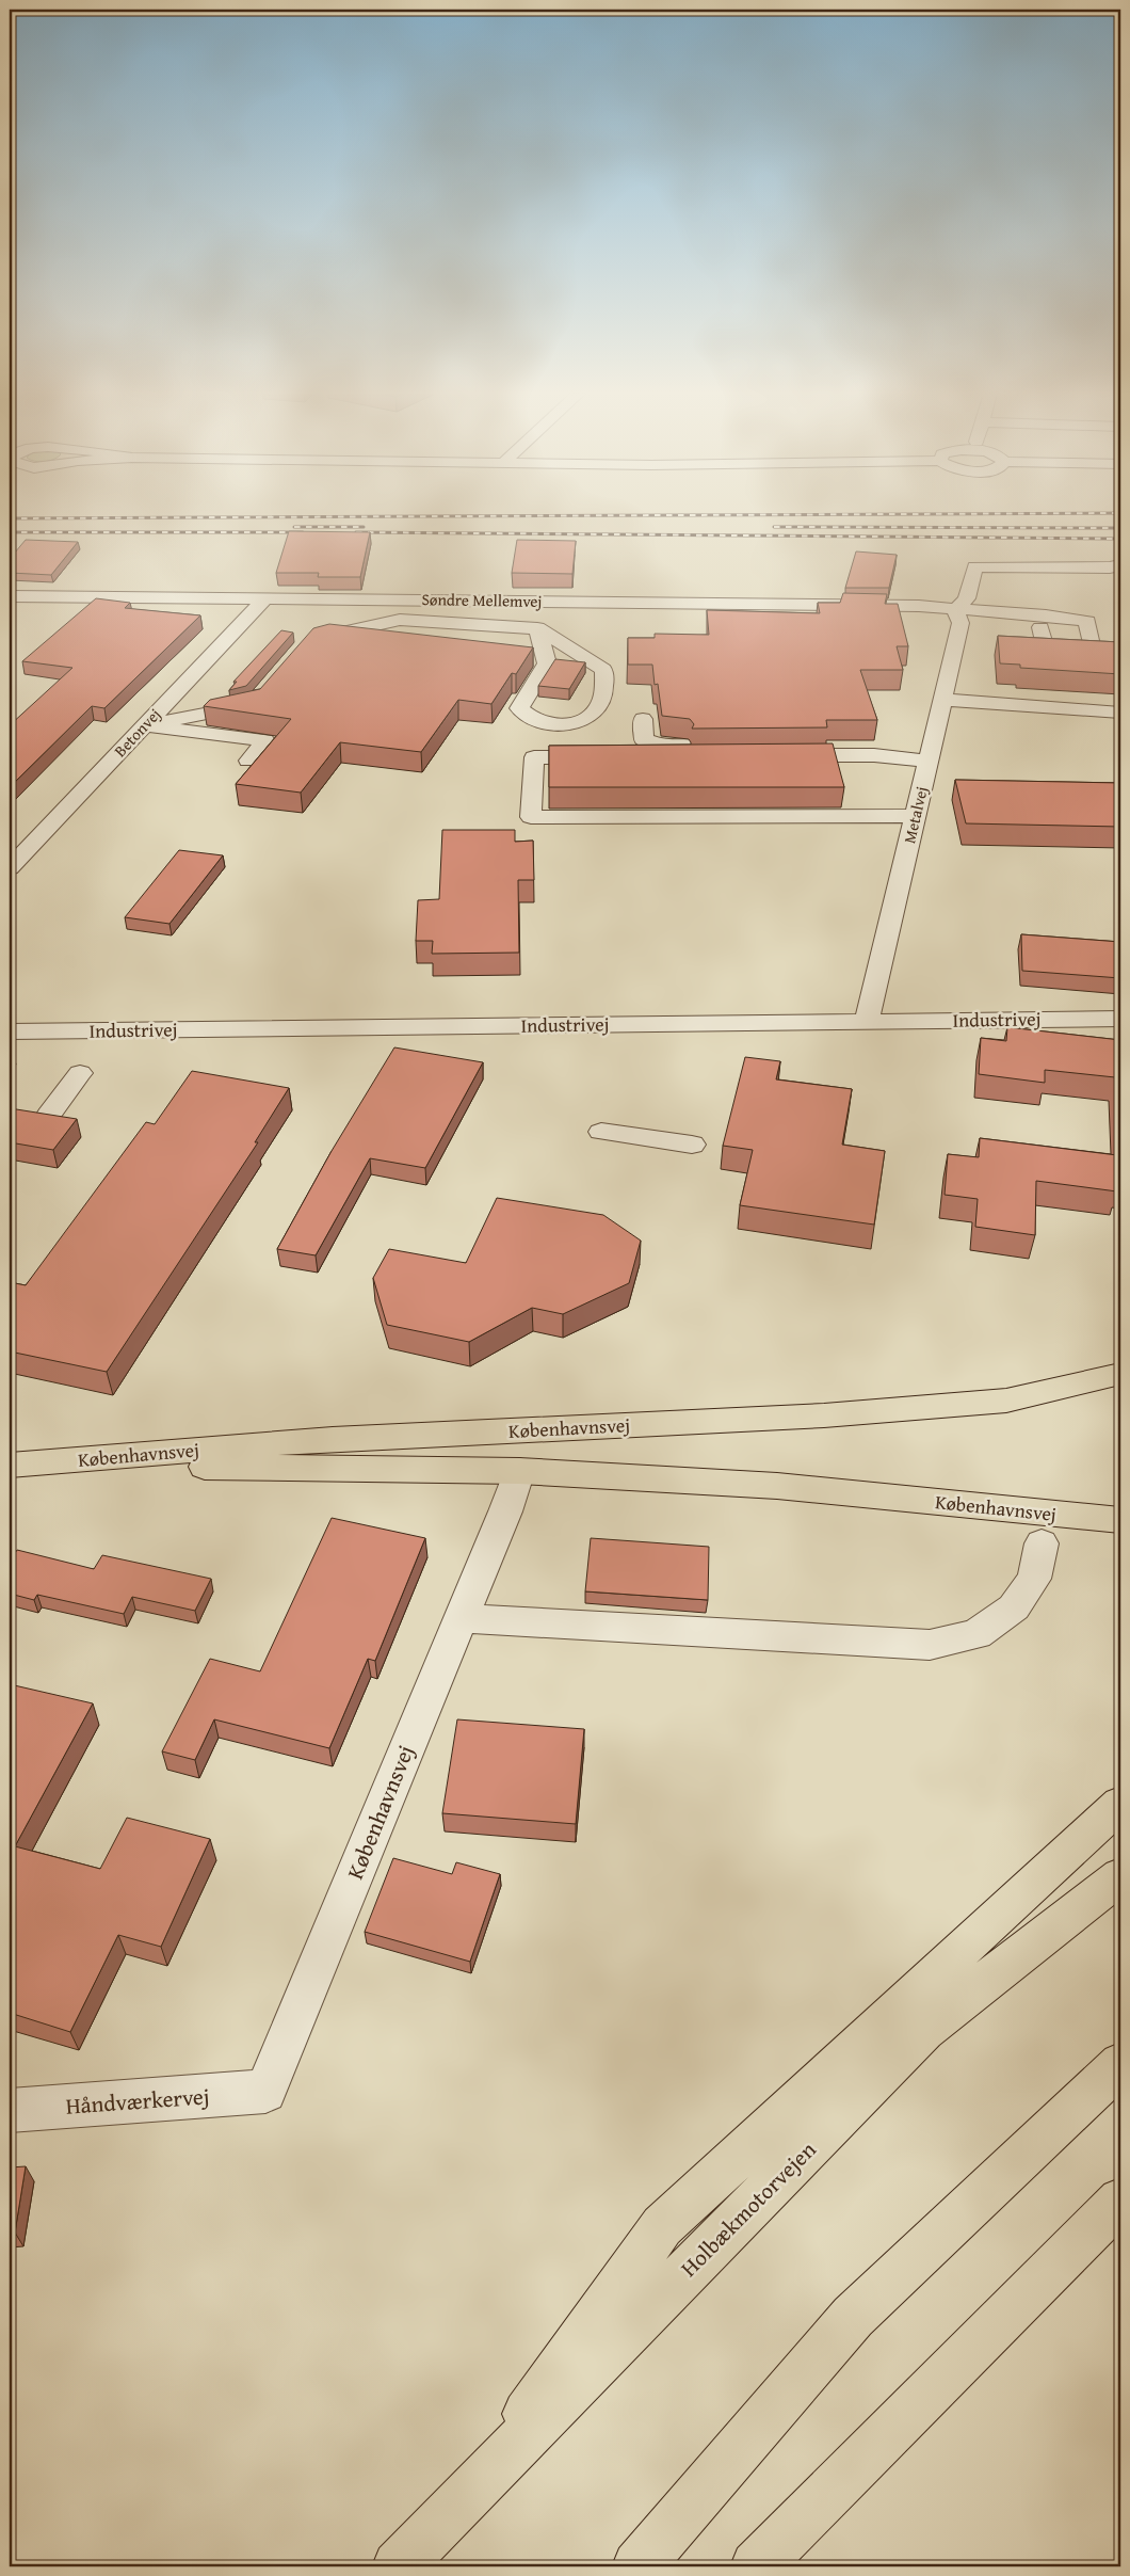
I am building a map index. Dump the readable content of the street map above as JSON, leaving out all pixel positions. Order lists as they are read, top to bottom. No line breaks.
{"streets":{"main road":["Københavnsvej","Holbækmotorvejen"],"street":["Søndre Mellemvej","Betonvej","Metalvej","Industrivej","Håndværkervej"]},"crossings":[["Søndre Mellemvej","Betonvej"],["Søndre Mellemvej","Metalvej"],["Metalvej","Industrivej"],["Københavnsvej","Håndværkervej"]]}
